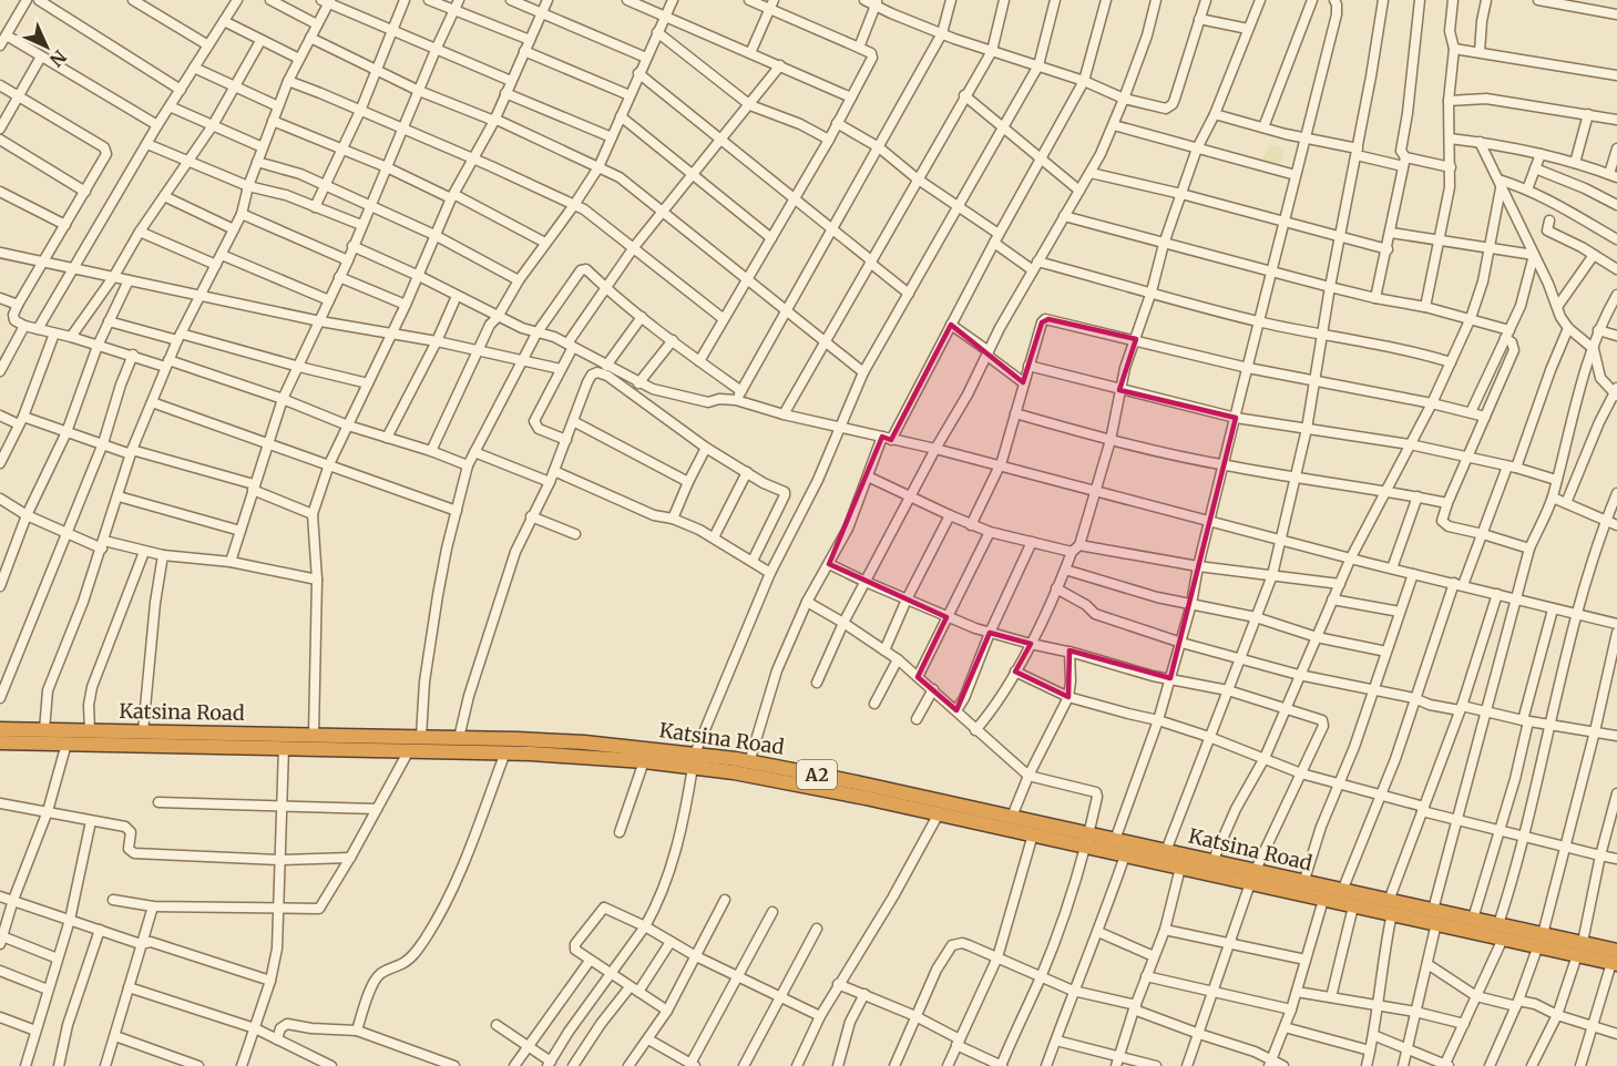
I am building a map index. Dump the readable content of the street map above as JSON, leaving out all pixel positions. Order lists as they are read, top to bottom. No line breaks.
{"streets":{"highway":["Katsina Road","A2"]},"north":"bottom right"}
